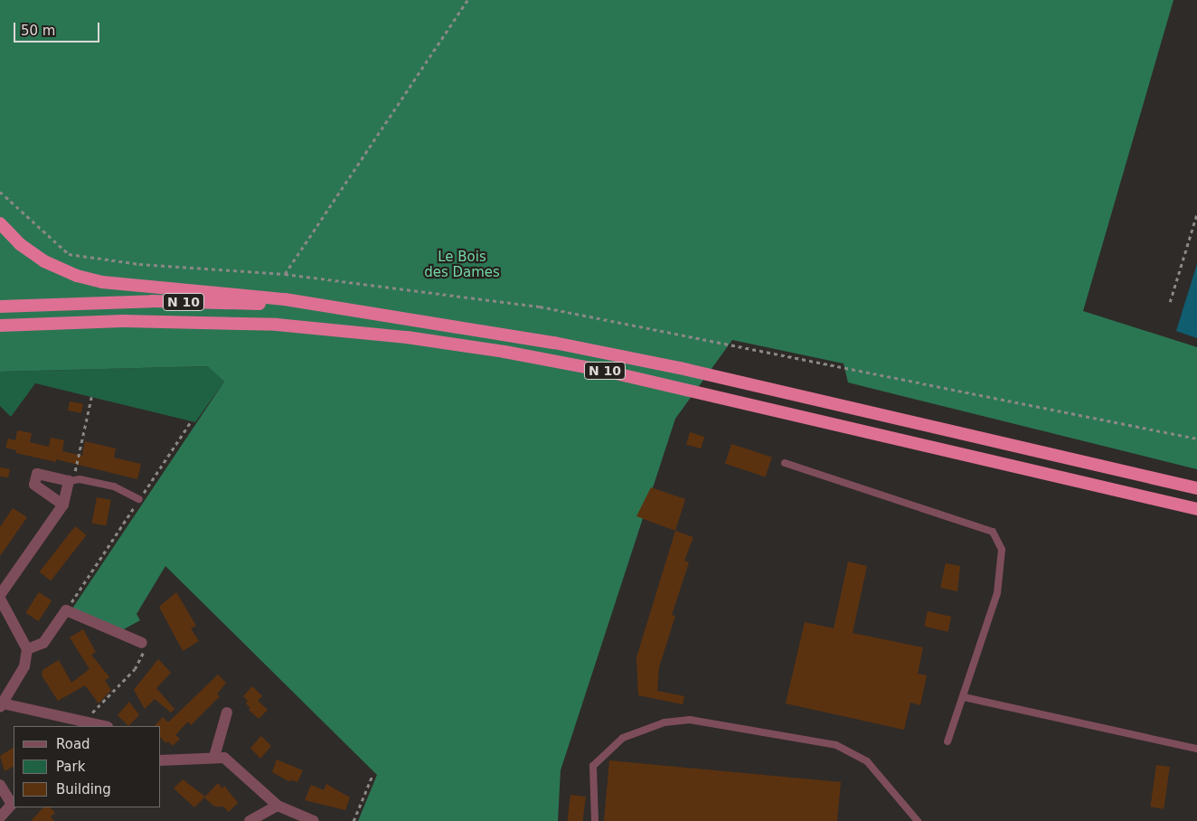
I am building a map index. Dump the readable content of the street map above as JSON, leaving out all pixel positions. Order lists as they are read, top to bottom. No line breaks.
{"streets":{"highway":["N 10"]},"parks":["Le Bois des Dames"],"legend":["Road","Park","Building"],"scale_bar":"50 m"}
